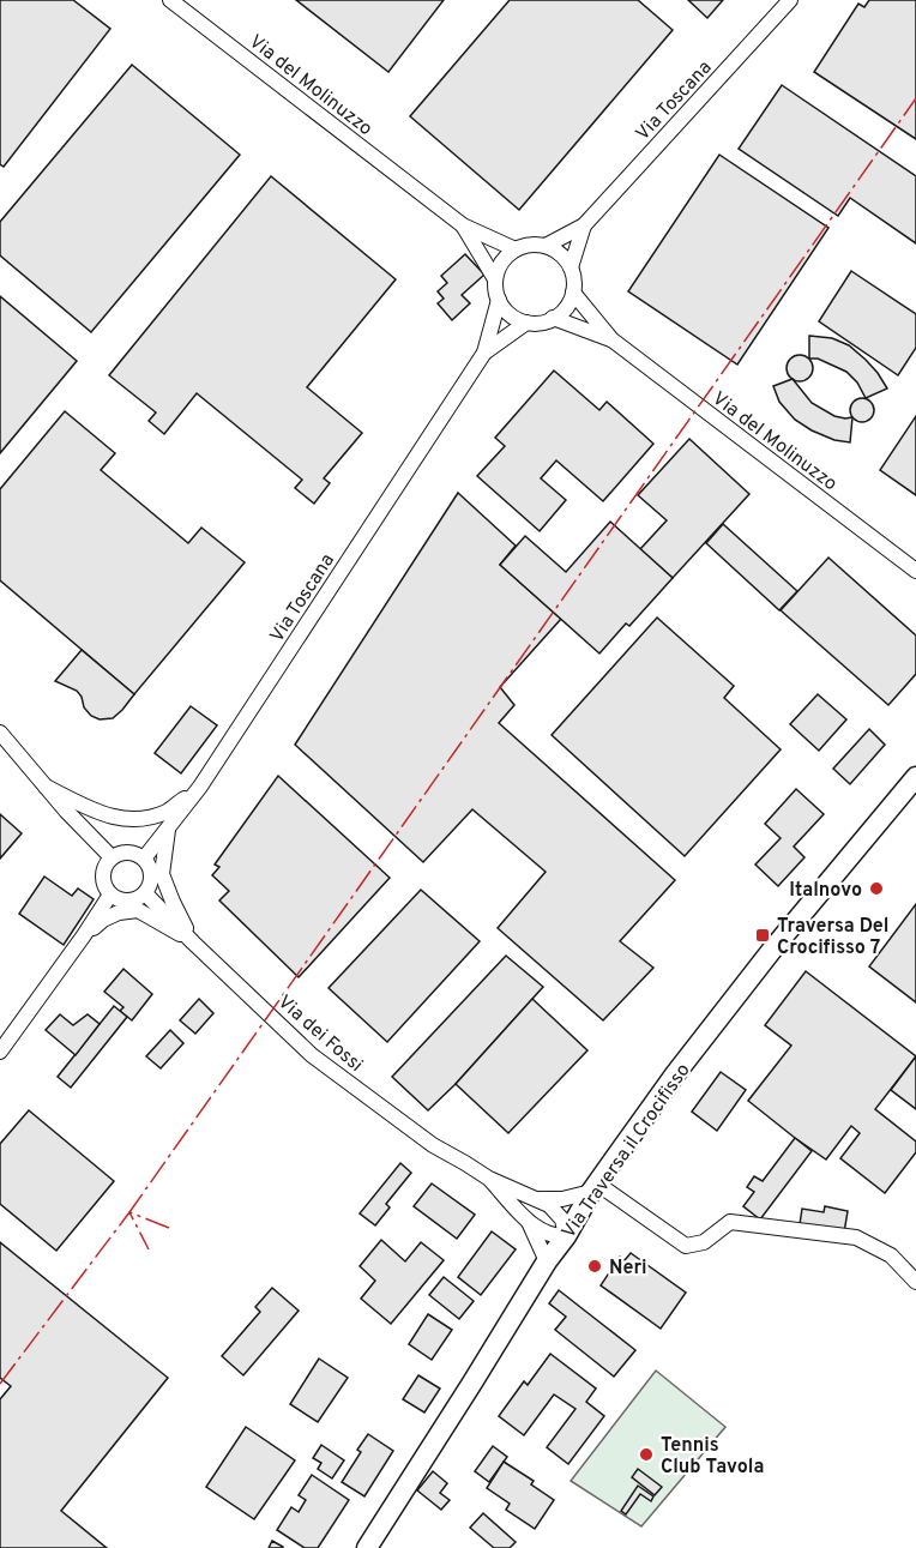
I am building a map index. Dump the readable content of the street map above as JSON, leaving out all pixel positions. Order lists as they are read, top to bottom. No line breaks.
{"streets":{"street":["Via del Molinuzzo","Via Toscana","Via dei Fossi","Via Traversa il Crocifisso"]},"crossings":[["Via del Molinuzzo","Via Toscana"],["Via Toscana","Via dei Fossi"],["Via dei Fossi","Via Traversa il Crocifisso"]],"places":{"other":["Italnovo","Neri","Tennis Club Tavola"],"transit":["Traversa Del Crocifisso 7"]}}
